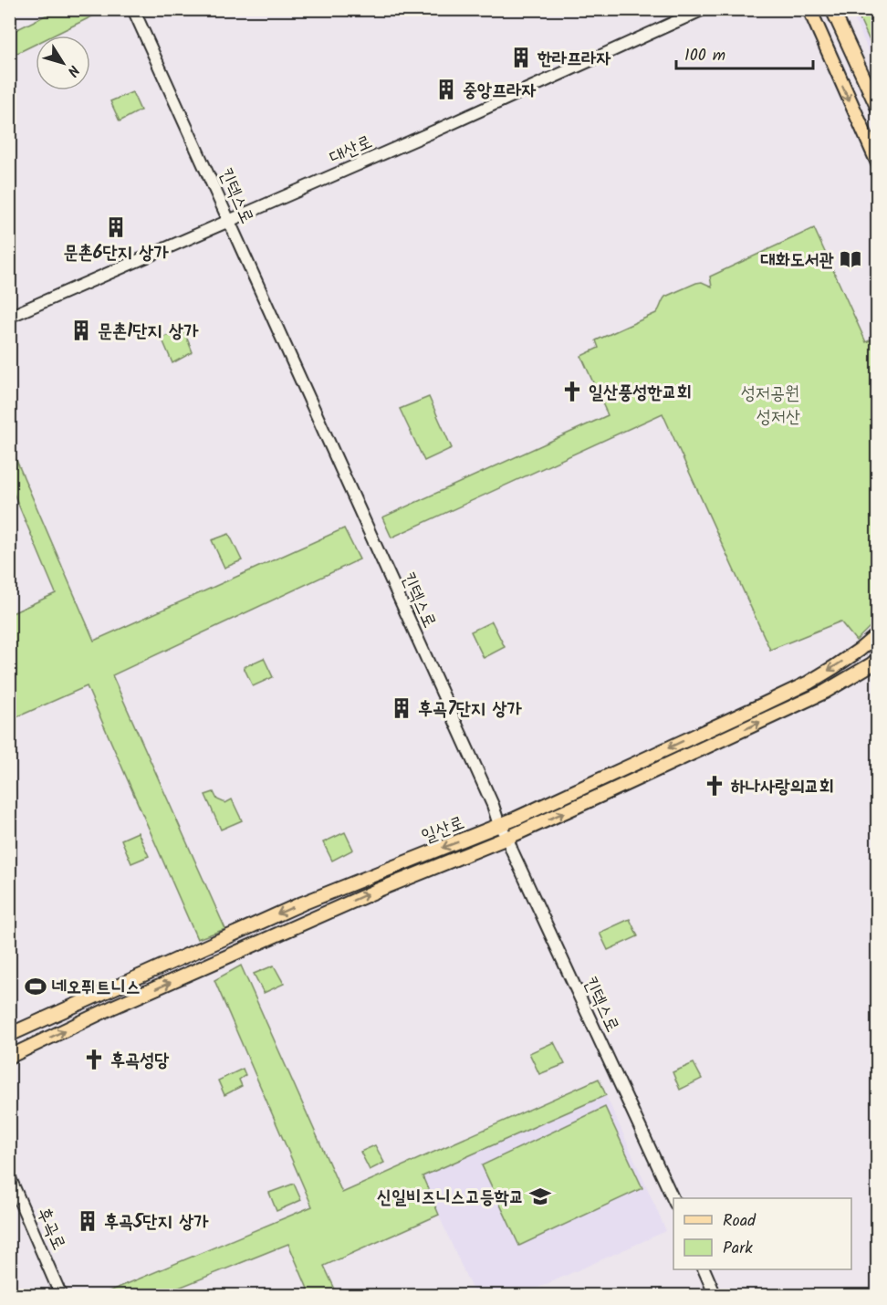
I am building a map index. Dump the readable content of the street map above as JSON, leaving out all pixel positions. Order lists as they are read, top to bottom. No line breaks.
{"streets":{"main road":["대산로","킨텍스로","일산로","후곡로"]},"crossings":[["대산로","킨텍스로"],["킨텍스로","일산로"]],"parks":["성저공원","성저산"],"places":{"building":["한라프라자","중앙프라자","문촌6단지 상가","문촌1단지 상가","후곡7단지 상가","후곡5단지 상가"],"library":["대화도서관"],"church":["일산풍성한교회","하나사랑의교회","후곡성당"],"sports":["네오퓌트니스"],"school or university":["신일비즈니스고등학교"]},"legend":["Road","Park"],"scale_bar":"100 m","north":"bottom right"}
